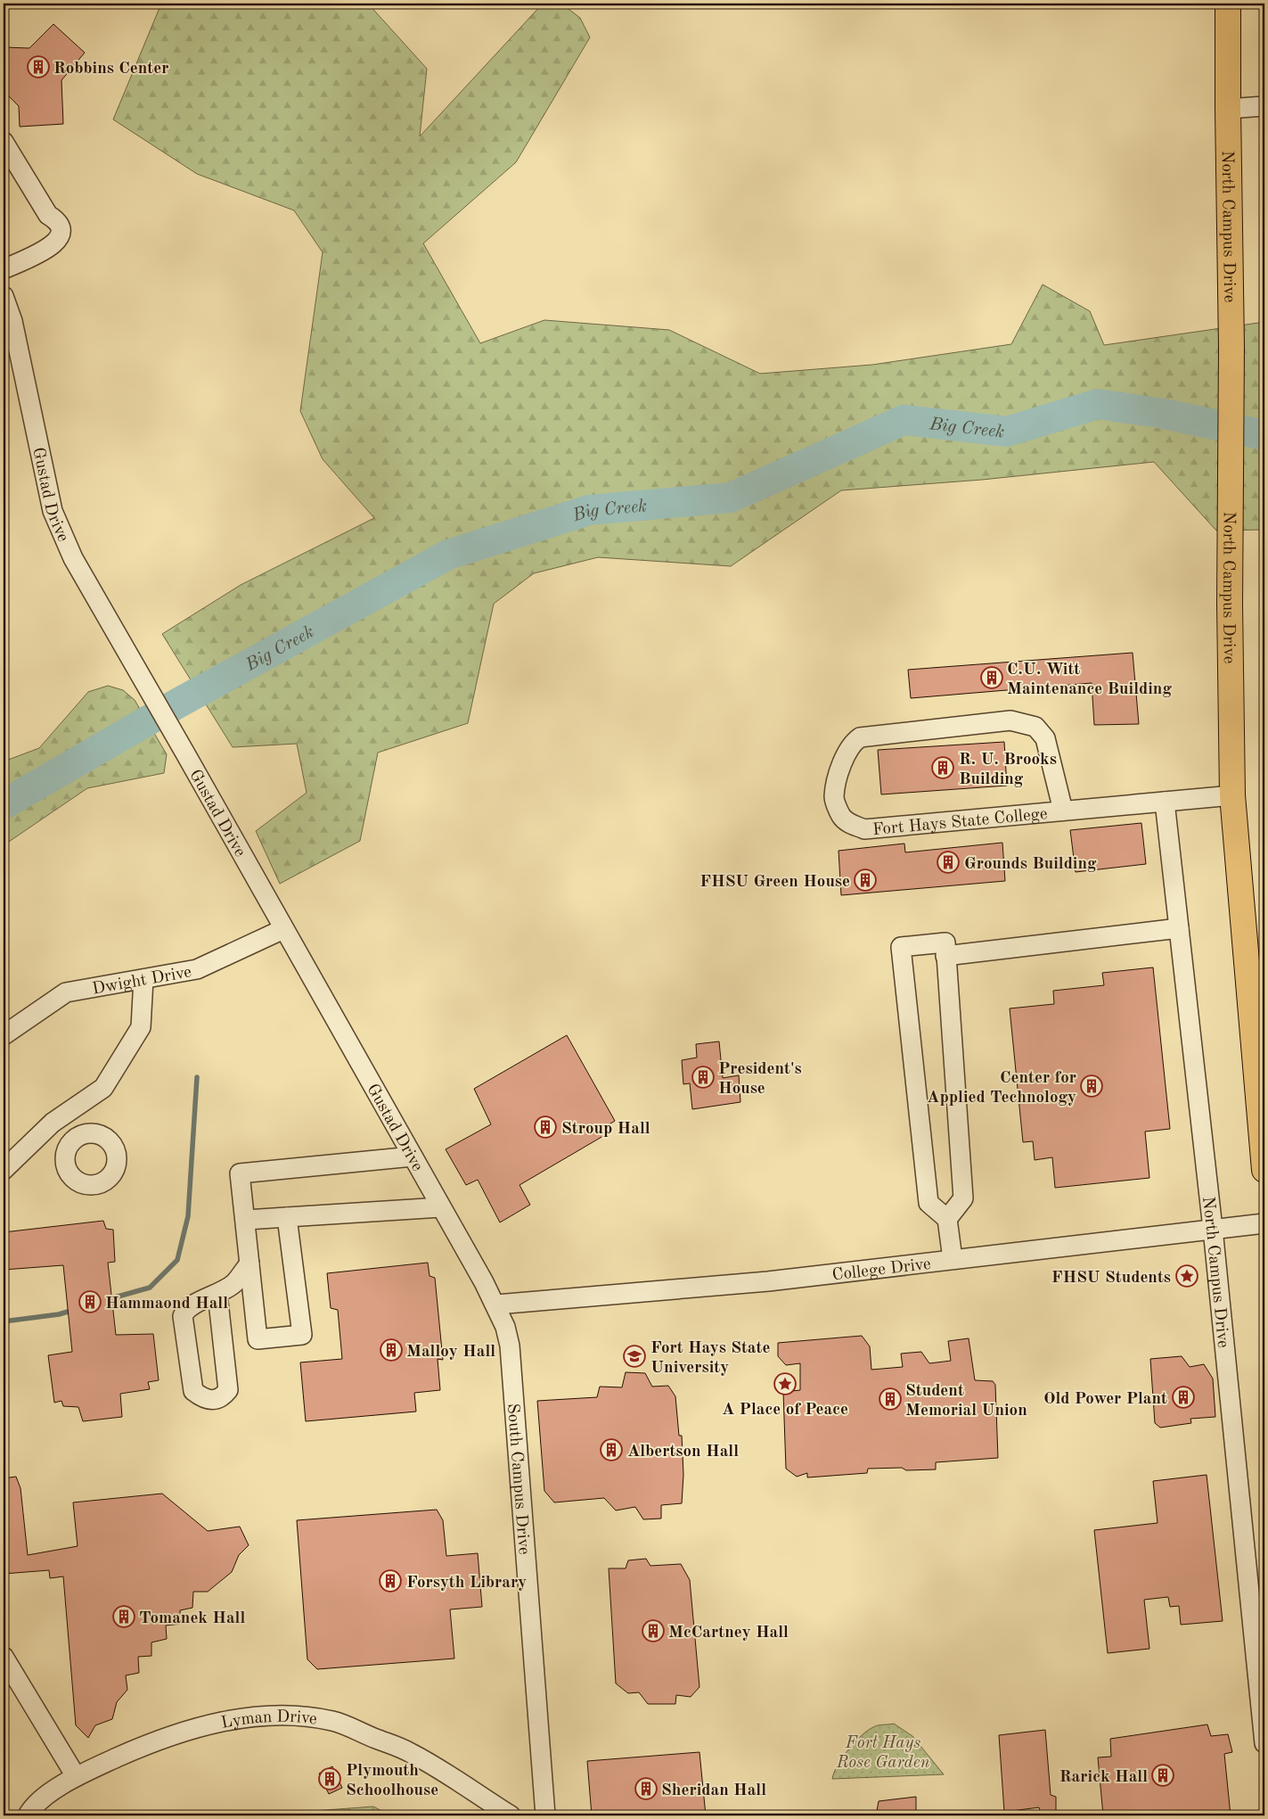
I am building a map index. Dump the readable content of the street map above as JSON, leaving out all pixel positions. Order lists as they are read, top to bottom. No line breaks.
{"streets":{"main road":["North Campus Drive"],"street":["Gustad Drive","Fort Hays State College","Dwight Drive","College Drive","South Campus Drive","Lyman Drive"]},"crossings":[["North Campus Drive","Fort Hays State College"],["North Campus Drive","College Drive"],["Gustad Drive","Dwight Drive"],["Gustad Drive","College Drive"],["Gustad Drive","South Campus Drive"],["College Drive","South Campus Drive"]],"water":["Big Creek"],"parks":["Fort Hays Rose Garden"],"places":{"building":["Robbins Center","C.U. Witt Maintenance Building","R. U. Brooks Building","Grounds Building","FHSU Green House","President's House","Center for Applied Technology","Stroup Hall","Hammaond Hall","Malloy Hall","Old Power Plant","Student Memorial Union","Albertson Hall","Forsyth Library","Tomanek Hall","McCartney Hall","Rarick Hall","Plymouth Schoolhouse","Sheridan Hall"],"place":["FHSU Students","A Place of Peace"],"school or university":["Fort Hays State University"]}}
